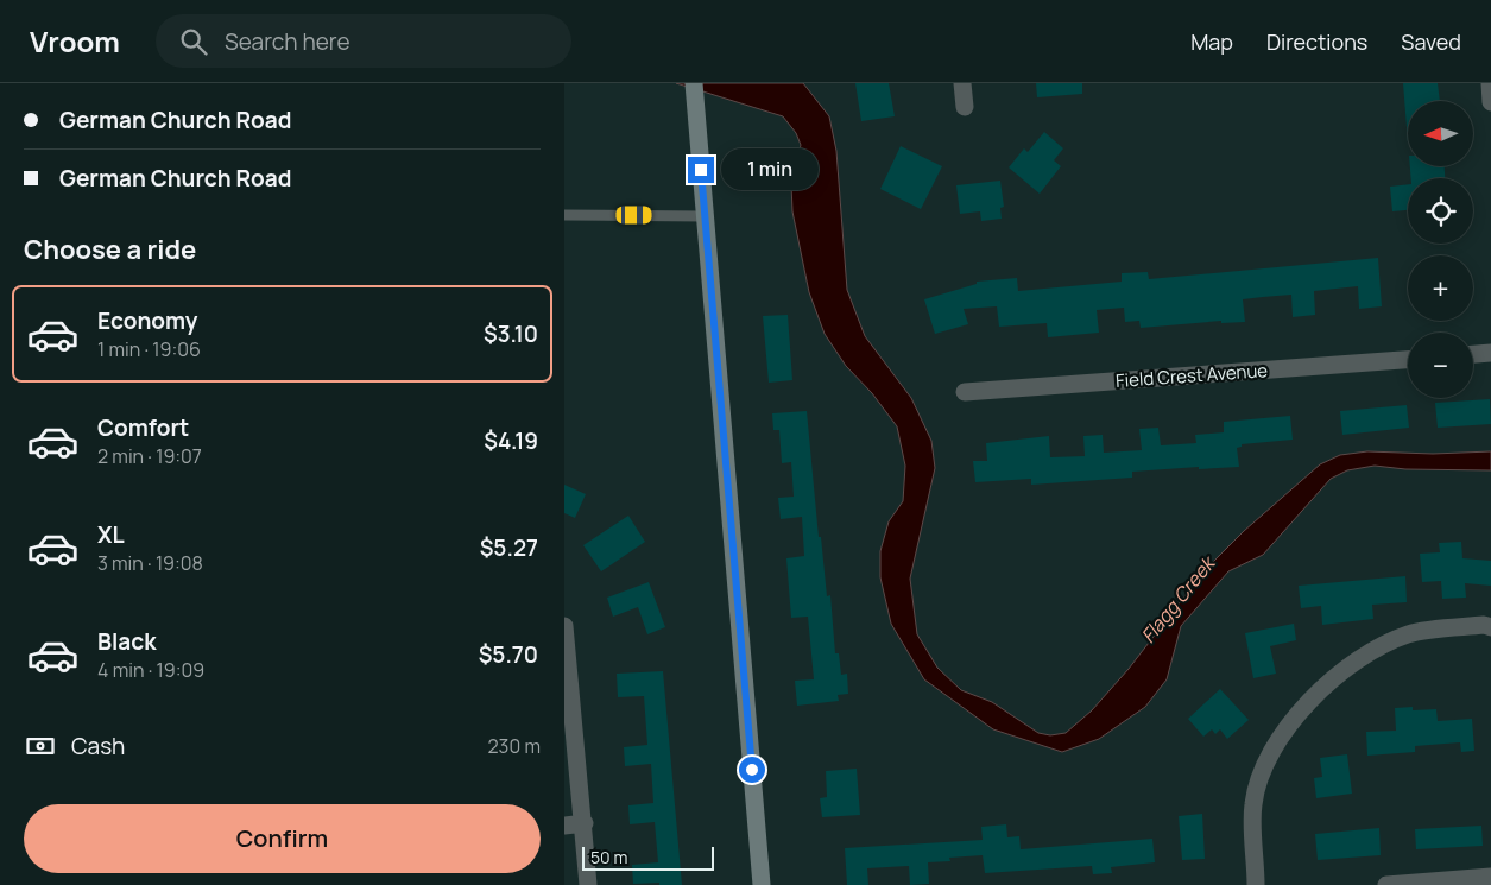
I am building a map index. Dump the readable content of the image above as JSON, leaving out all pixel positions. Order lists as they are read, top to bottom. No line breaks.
{"streets":{"street":["Field Crest Avenue"]},"water":["Flagg Creek"],"scale_bar":"50 m","north":"left","page":{"header":"Vroom","search":"Search here","nav":["Map","Directions","Saved"],"banner":["German Church Road","German Church Road"],"map_buttons":["+","−"],"bubble":"1 min","heading":"Choose a ride","list":[{"name":"Economy","note":"1 min · 19:06","value":"$3.10"},{"name":"Comfort","note":"2 min · 19:07","value":"$4.19"},{"name":"XL","note":"3 min · 19:08","value":"$5.27"},{"name":"Black","note":"4 min · 19:09","value":"$5.70"}],"pay":["Cash","230 m"],"buttons":"Confirm","scale":"50 m"}}
